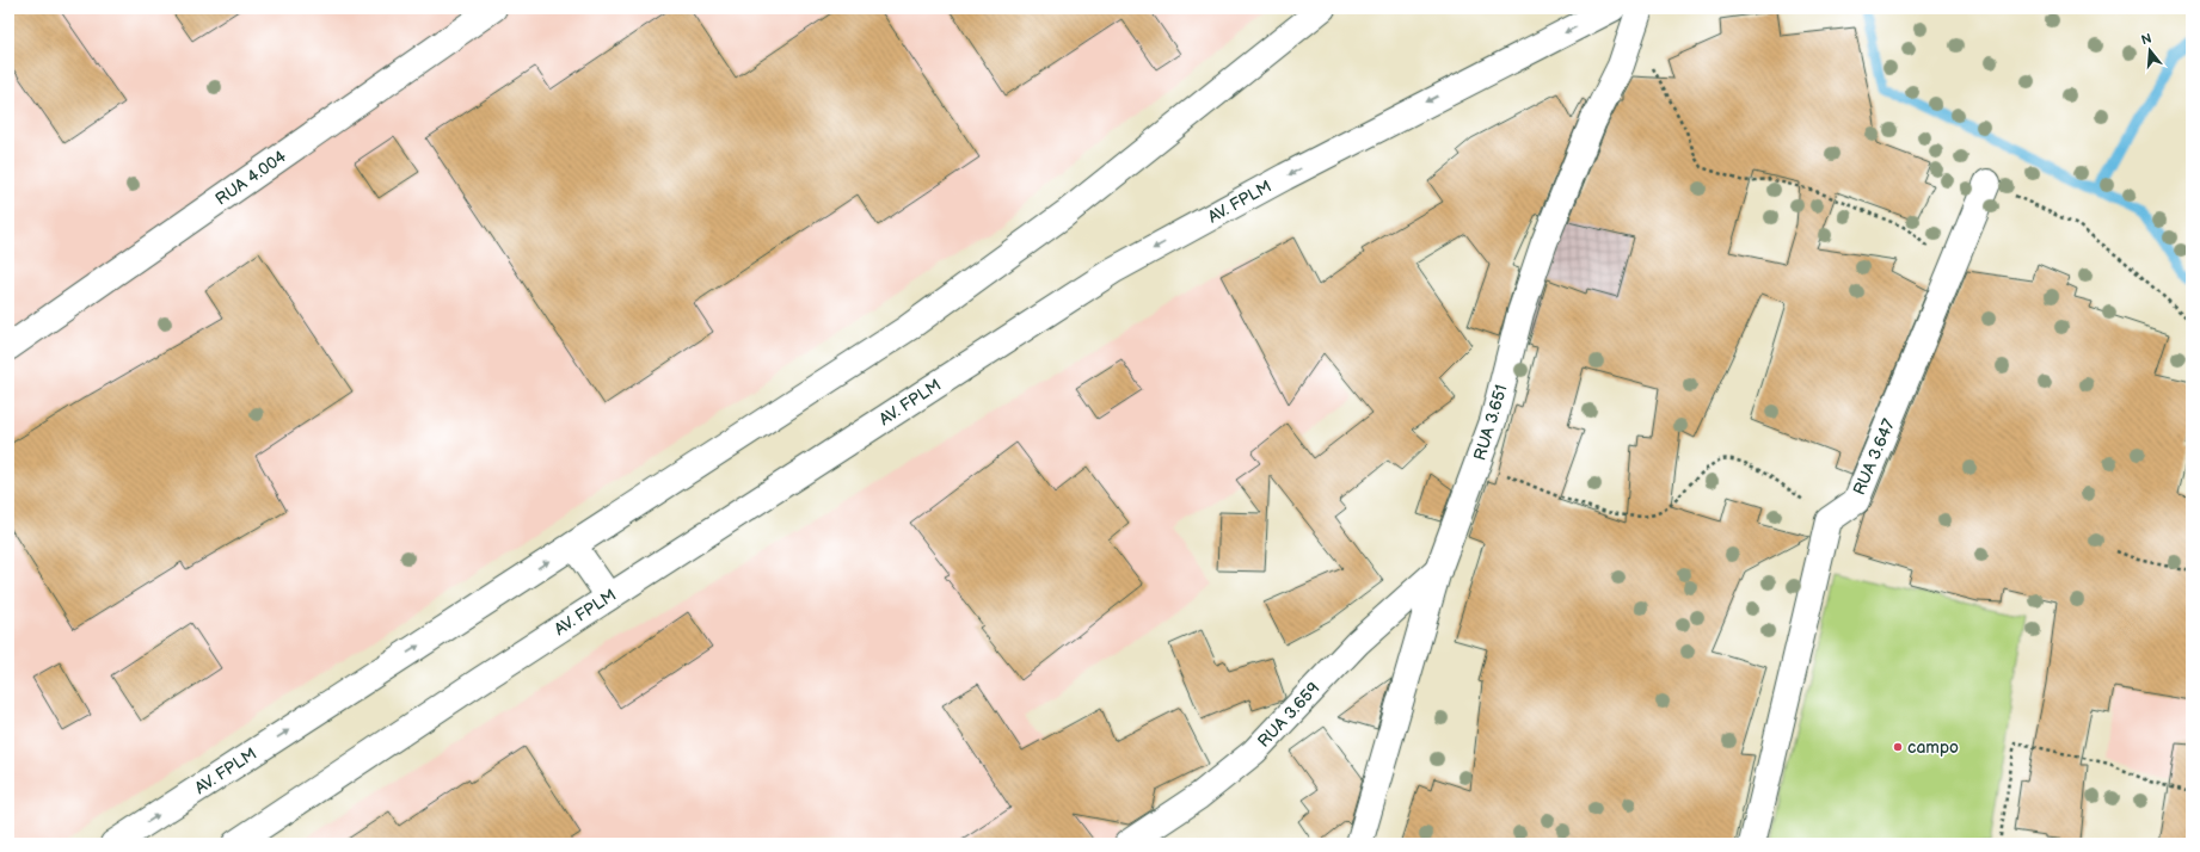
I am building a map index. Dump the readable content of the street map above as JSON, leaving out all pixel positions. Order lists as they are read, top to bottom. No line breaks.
{"streets":{"main road":["RUA 4.004","AV. FPLM","RUA 3.651","RUA 3.647","RUA 3.659"]},"crossings":[["RUA 3.651","RUA 3.659"]],"places":["campo"],"north":"top"}
